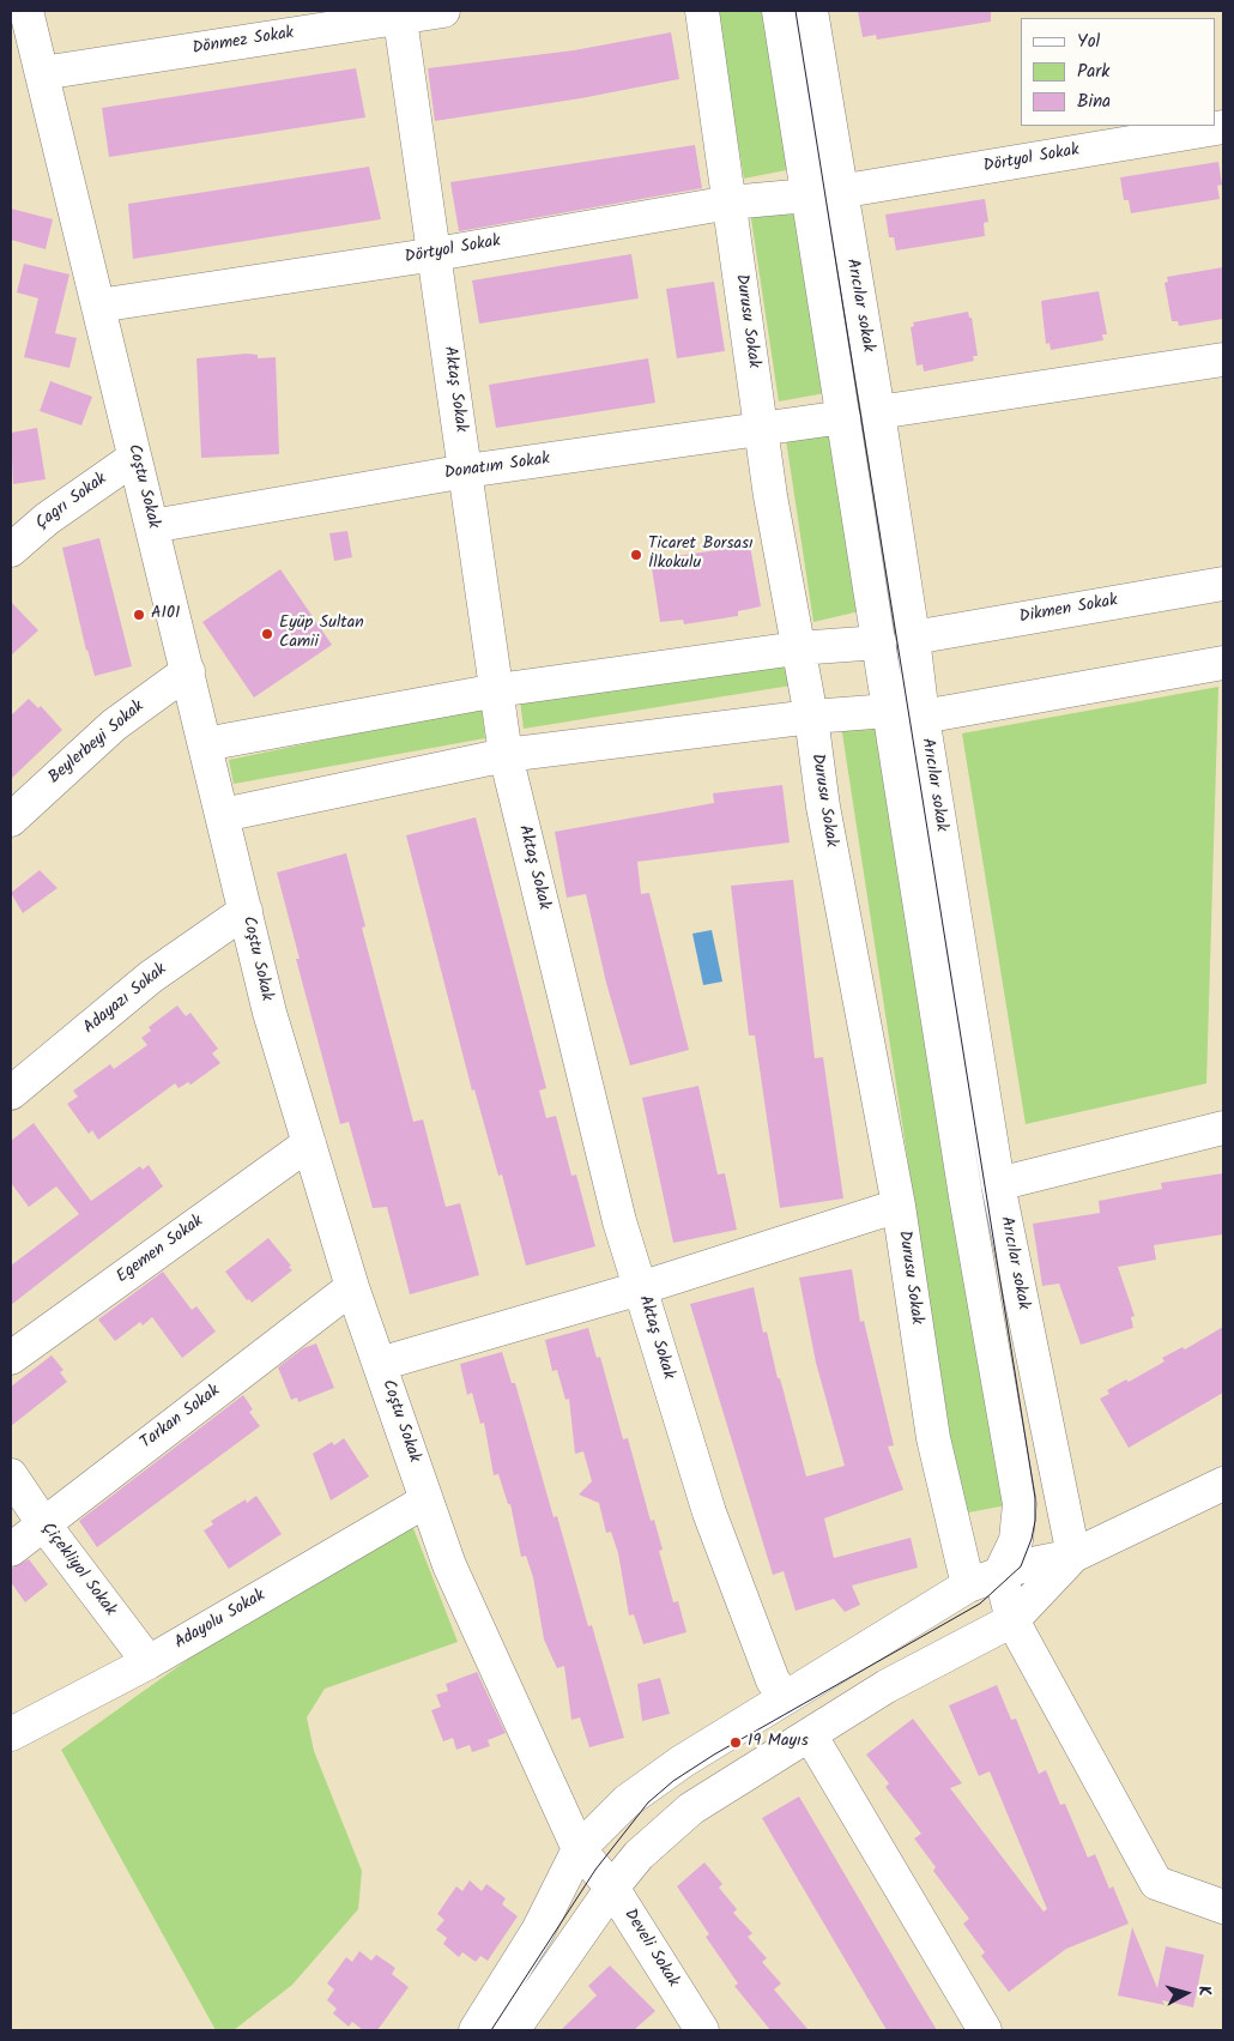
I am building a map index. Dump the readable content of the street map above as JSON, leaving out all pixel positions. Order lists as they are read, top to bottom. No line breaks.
{"streets":{"street":["Dönmez Sokak","Dörtyol Sokak","Arıcılar sokak","Durusu Sokak","Aktaş Sokak","Donatım Sokak","Coştu Sokak","Çagrı Sokak","Dikmen Sokak","Beylerbeyi Sokak","Adayazı Sokak","Egemen Sokak","Tarkan Sokak","Çiçekliyol Sokak","Adayolu Sokak","Develi Sokak"]},"crossings":[["Dönmez Sokak","Aktaş Sokak"],["Dönmez Sokak","Coştu Sokak"],["Dörtyol Sokak","Arıcılar sokak"],["Dörtyol Sokak","Durusu Sokak"],["Dörtyol Sokak","Aktaş Sokak"],["Dörtyol Sokak","Coştu Sokak"],["Arıcılar sokak","Dikmen Sokak"],["Durusu Sokak","Donatım Sokak"],["Aktaş Sokak","Donatım Sokak"],["Donatım Sokak","Coştu Sokak"],["Coştu Sokak","Çagrı Sokak"],["Coştu Sokak","Beylerbeyi Sokak"],["Coştu Sokak","Adayazı Sokak"],["Coştu Sokak","Egemen Sokak"],["Coştu Sokak","Tarkan Sokak"],["Coştu Sokak","Adayolu Sokak"],["Coştu Sokak","Develi Sokak"],["Tarkan Sokak","Çiçekliyol Sokak"],["Çiçekliyol Sokak","Adayolu Sokak"]],"places":["Ticaret Borsası İlkokulu","A101","Eyüp Sultan Camii","19 Mayıs"],"legend":["Yol","Park","Bina"],"north":"right"}
